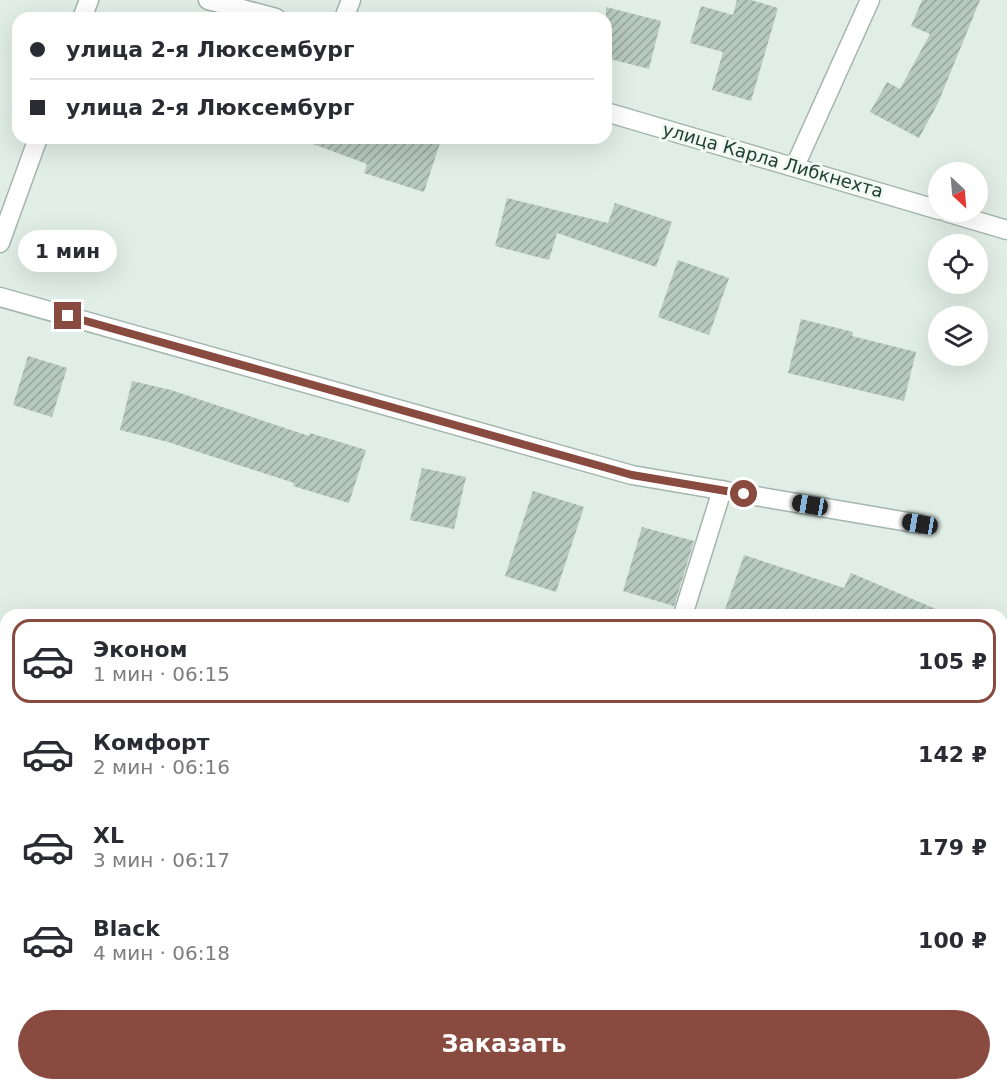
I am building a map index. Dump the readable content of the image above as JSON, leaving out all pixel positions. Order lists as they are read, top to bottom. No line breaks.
{"streets":{"street":["улица Карла Либкнехта"]},"north":"bottom right","page":{"banner":["улица 2-я Люксембург","улица 2-я Люксембург"],"bubble":"1 мин","list":[{"name":"Эконом","note":"1 мин · 06:15","value":"105 ₽"},{"name":"Комфорт","note":"2 мин · 06:16","value":"142 ₽"},{"name":"XL","note":"3 мин · 06:17","value":"179 ₽"},{"name":"Black","note":"4 мин · 06:18","value":"100 ₽"}],"buttons":"Заказать"}}
